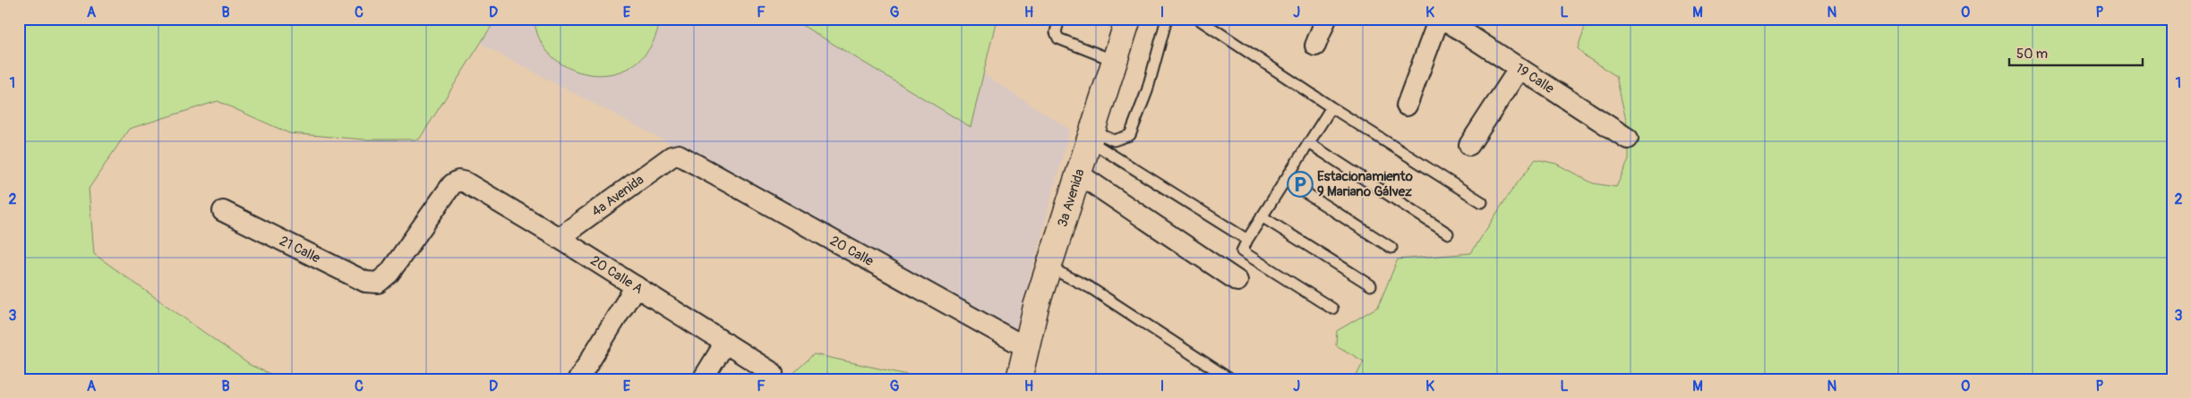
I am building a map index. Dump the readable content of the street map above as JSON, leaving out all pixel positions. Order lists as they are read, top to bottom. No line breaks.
{"streets":{"street":["19 Calle","4a Avenida","3a Avenida","21 Calle","20 Calle","20 Calle A"]},"crossings":[["4a Avenida","20 Calle"],["4a Avenida","20 Calle A"],["3a Avenida","20 Calle"],["21 Calle","20 Calle A"]],"places":{"parking":["Estacionamiento 9 Mariano Gálvez"]},"scale_bar":"50 m","grid":{"columns":["A","B","C","D","E","F","G","H","I","J","K","L","M","N","O","P"],"rows":["1","2","3"]}}
